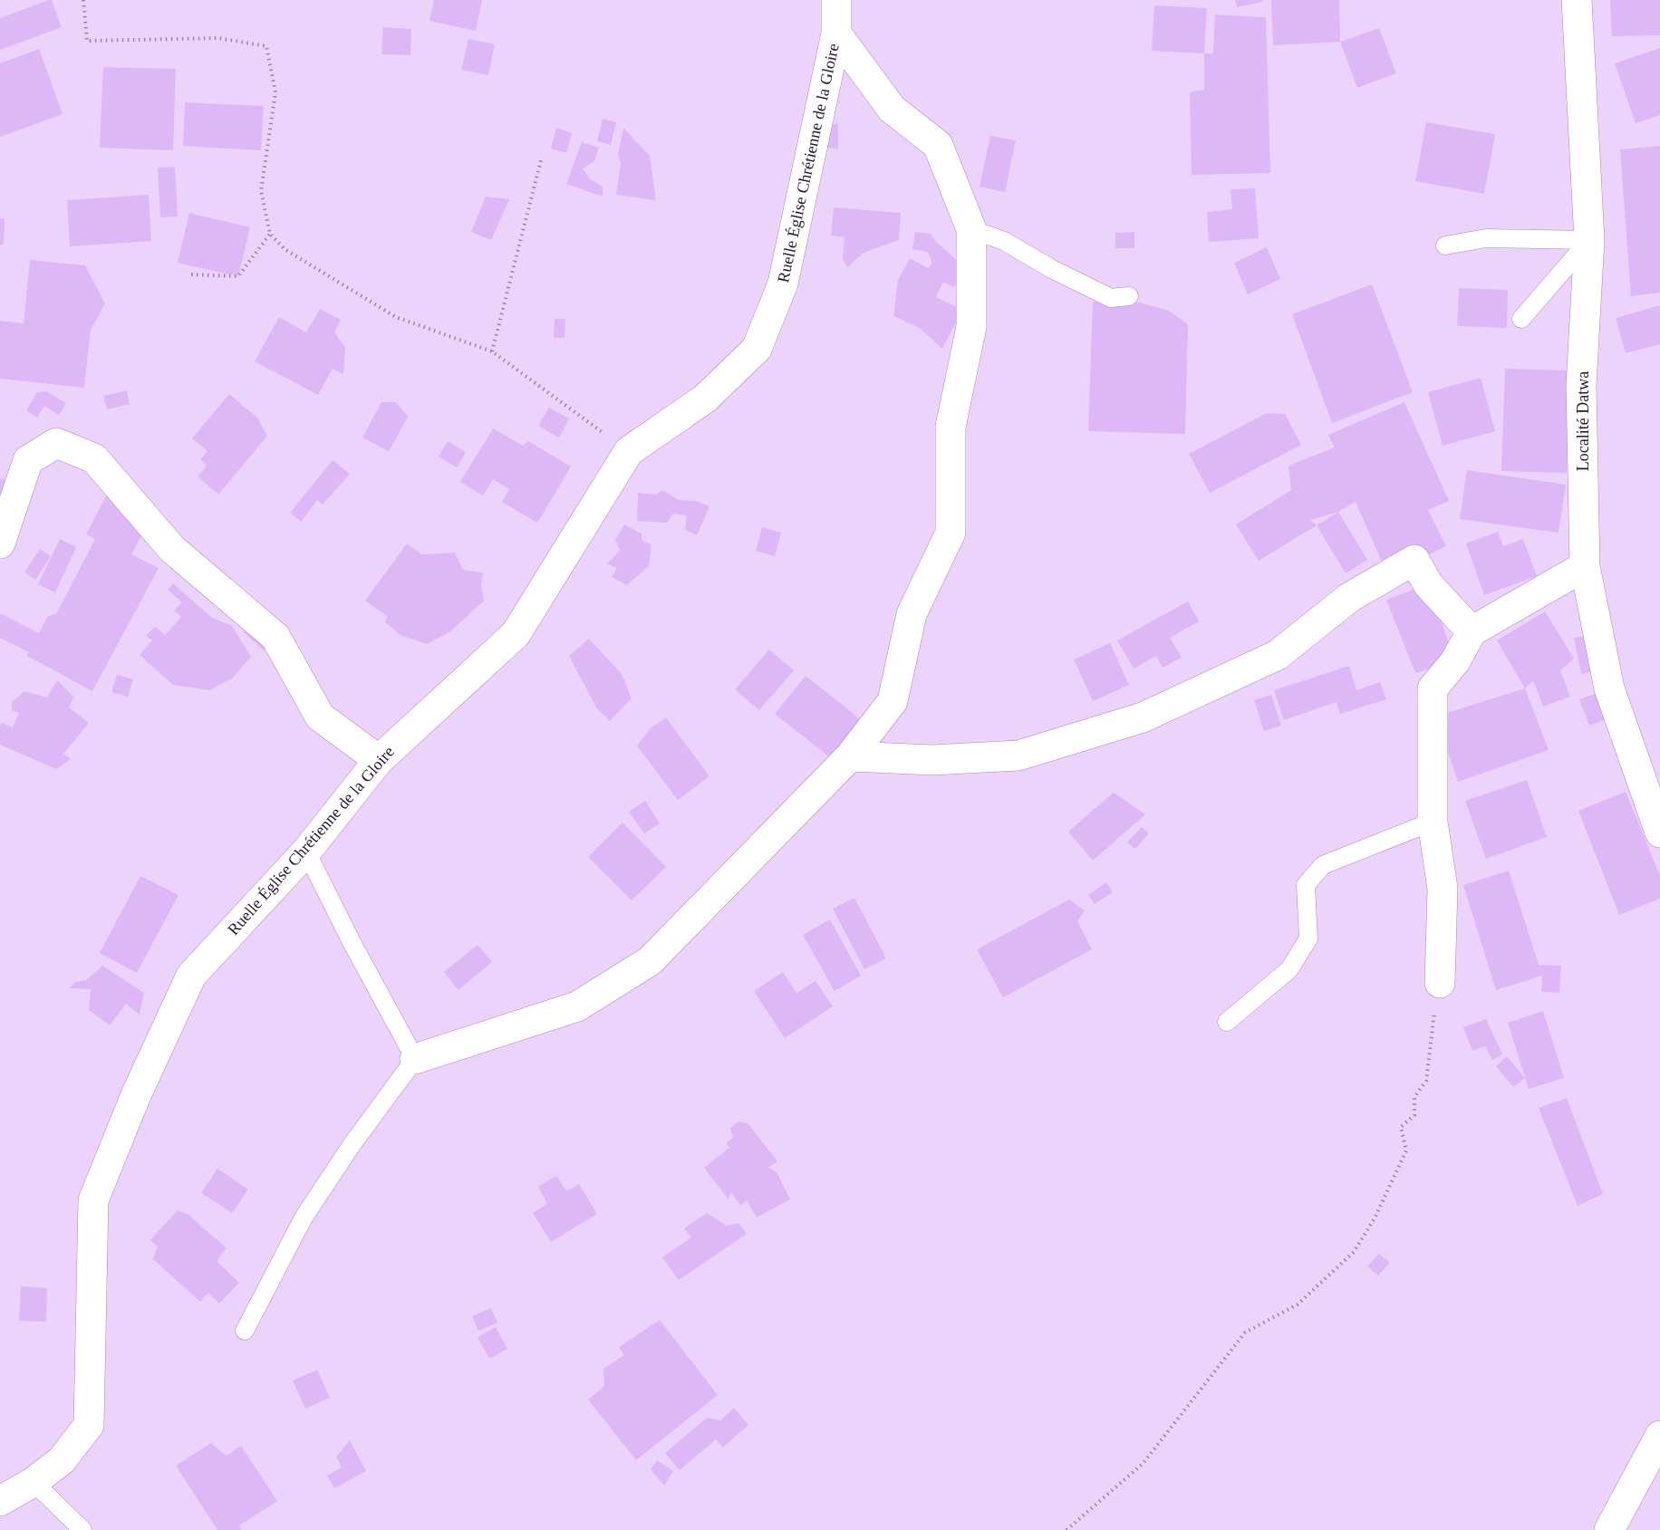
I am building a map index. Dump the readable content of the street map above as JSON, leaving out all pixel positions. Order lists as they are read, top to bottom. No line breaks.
{"streets":{"street":["Ruelle Église Chrétienne de la Gloire","Localité Datwa"]}}
